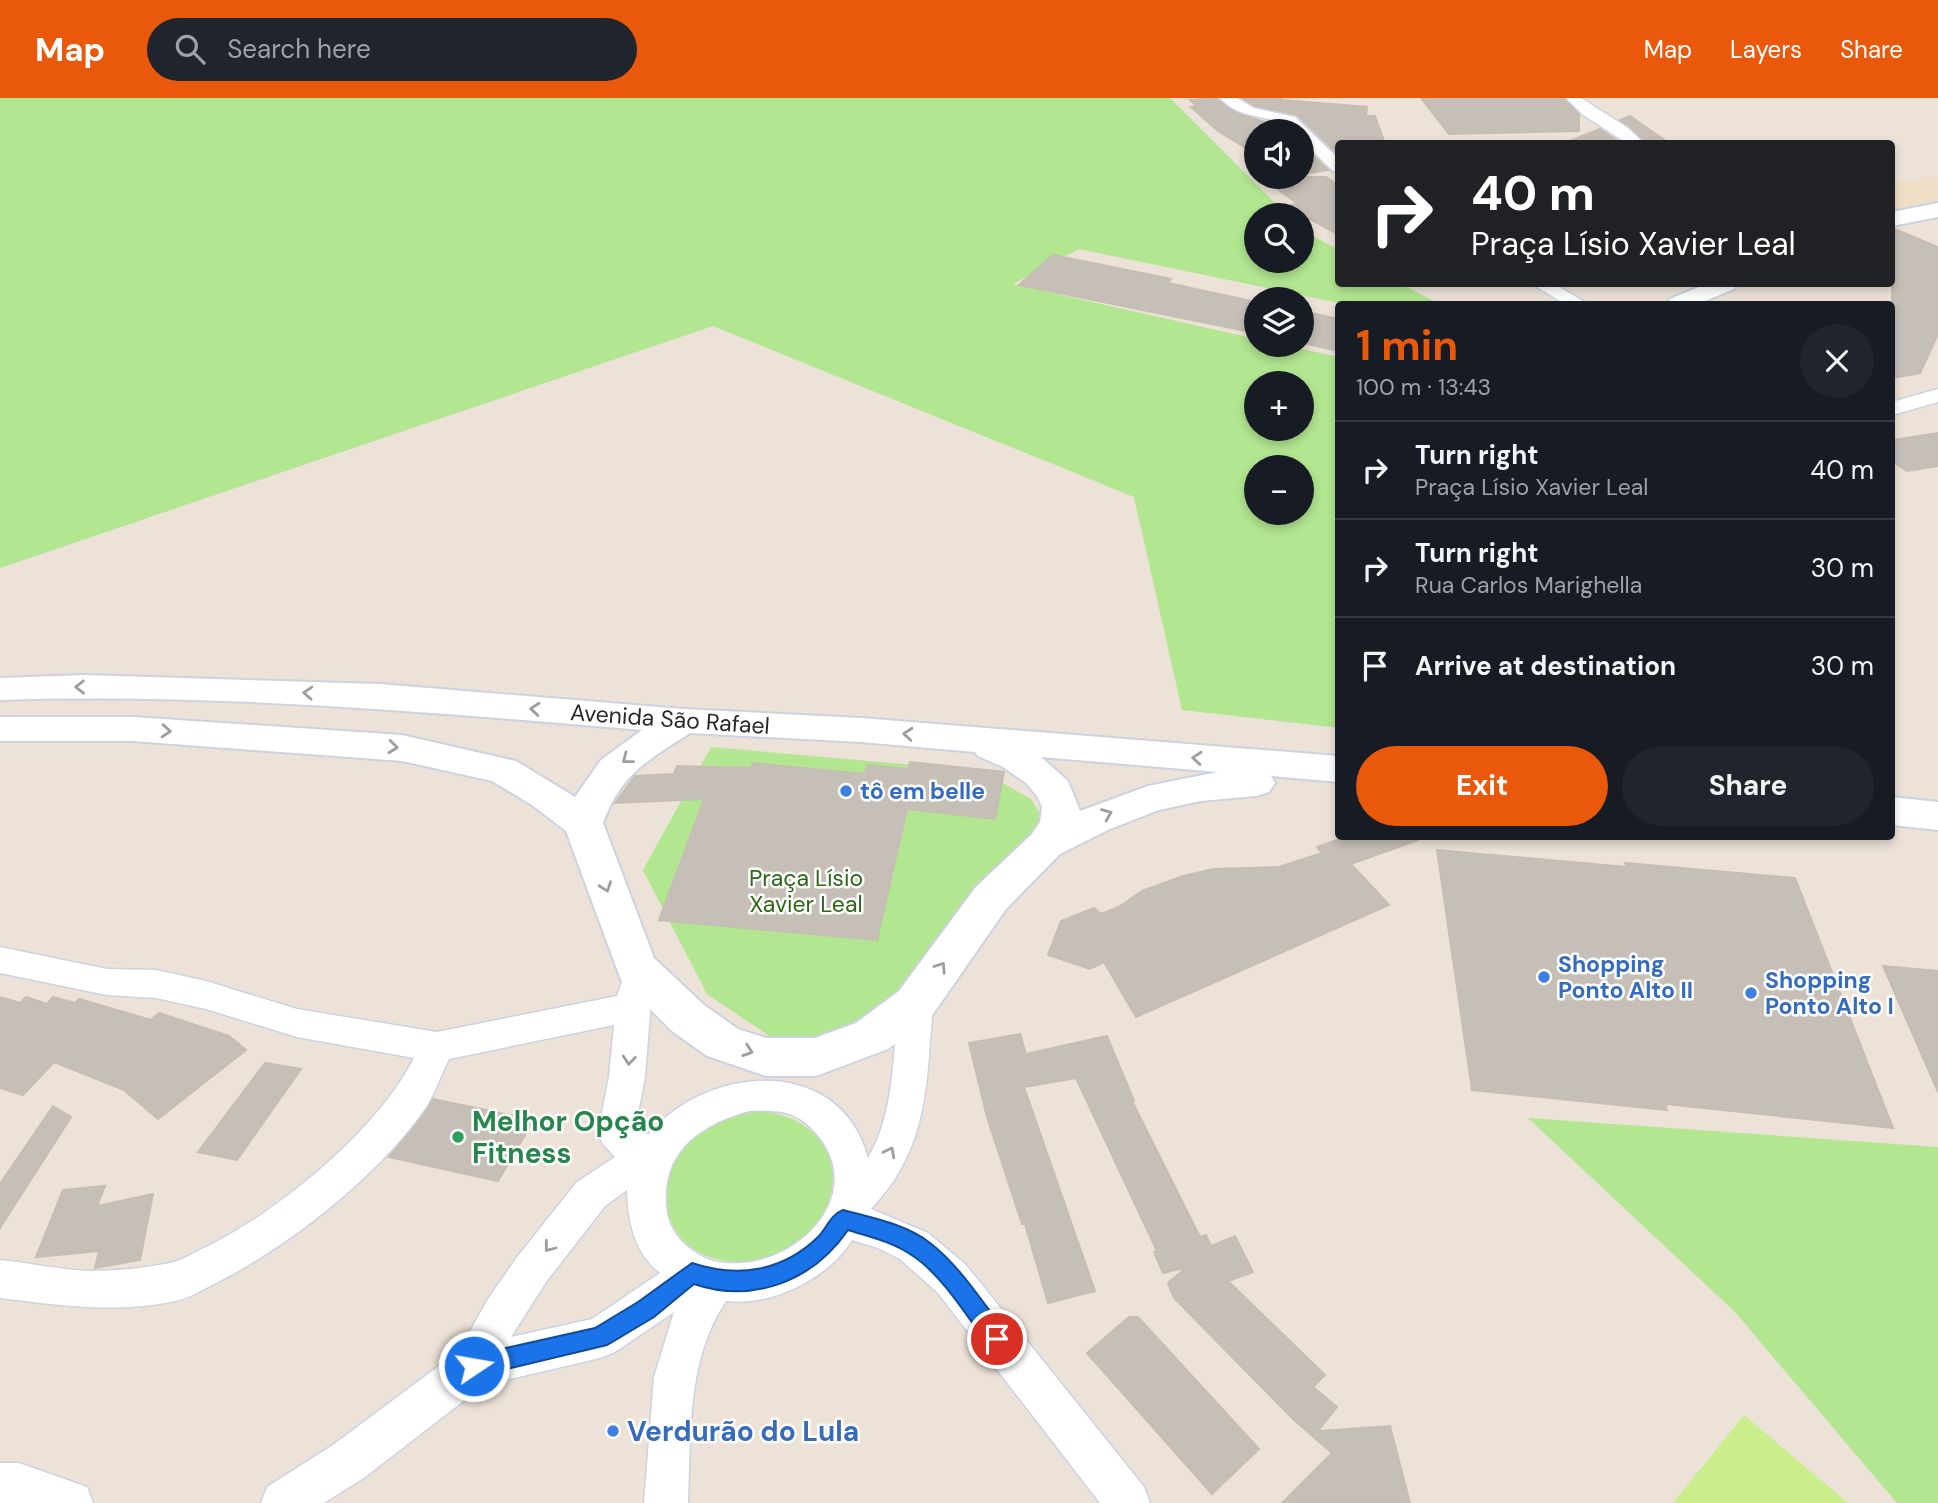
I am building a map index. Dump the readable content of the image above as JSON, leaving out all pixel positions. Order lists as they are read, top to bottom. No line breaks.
{"streets":{"main road":["Avenida São Rafael"]},"parks":["Praça Lísio Xavier Leal"],"places":["tô em belle","Shopping Ponto Alto II","Shopping Ponto Alto I","Melhor Opção Fitness","Verdurão do Lula"],"page":{"header":"Map","search":"Search here","nav":["Map","Layers","Share"],"map_buttons":["+","−"],"turn":["40 m","Praça Lísio Xavier Leal"],"heading":["1 min","100 m · 13:43"],"list":[{"name":"Turn right","note":"Praça Lísio Xavier Leal","value":"40 m"},{"name":"Turn right","note":"Rua Carlos Marighella","value":"30 m"},{"name":"Arrive at destination","value":"30 m"}],"buttons":["Exit","Share"]}}
